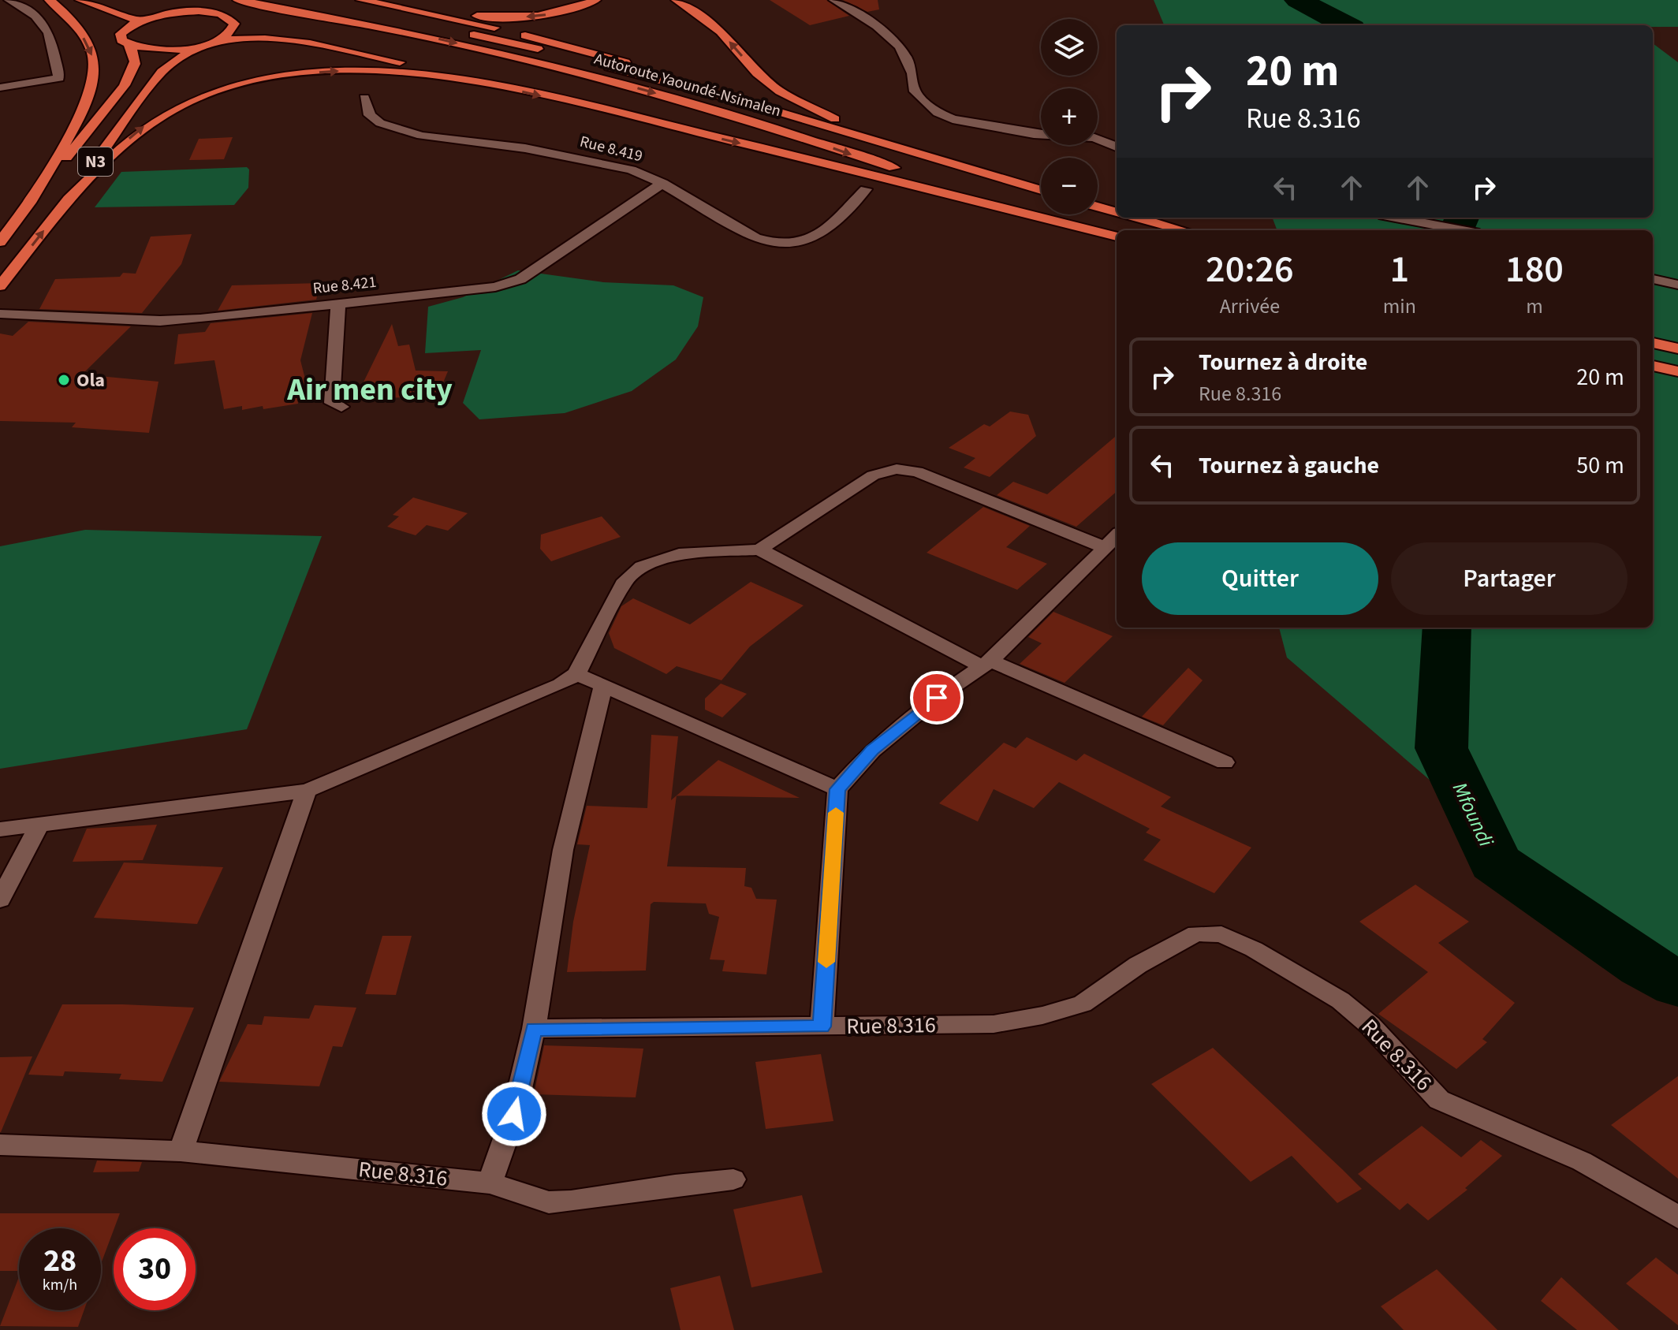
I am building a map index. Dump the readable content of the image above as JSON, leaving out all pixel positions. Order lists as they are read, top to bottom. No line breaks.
{"streets":{"highway":["Autoroute Yaoundé-Nsimalen","N3"],"street":["Rue 8.419","Rue 8.421","Rue 8.316"]},"crossings":[["Rue 8.419","Rue 8.421"]],"districts":["Air men city"],"water":["Mfoundi"],"places":["Ola"],"page":{"map_buttons":["+","−"],"turn":["20 m","Rue 8.316"],"eta":["20:26","Arrivée","1","min","180","m"],"list":[{"name":"Tournez à droite","note":"Rue 8.316","value":"20 m"},{"name":"Tournez à gauche","value":"50 m"}],"buttons":["Quitter","Partager"],"speed":"28 km/h","limit":"30"}}
